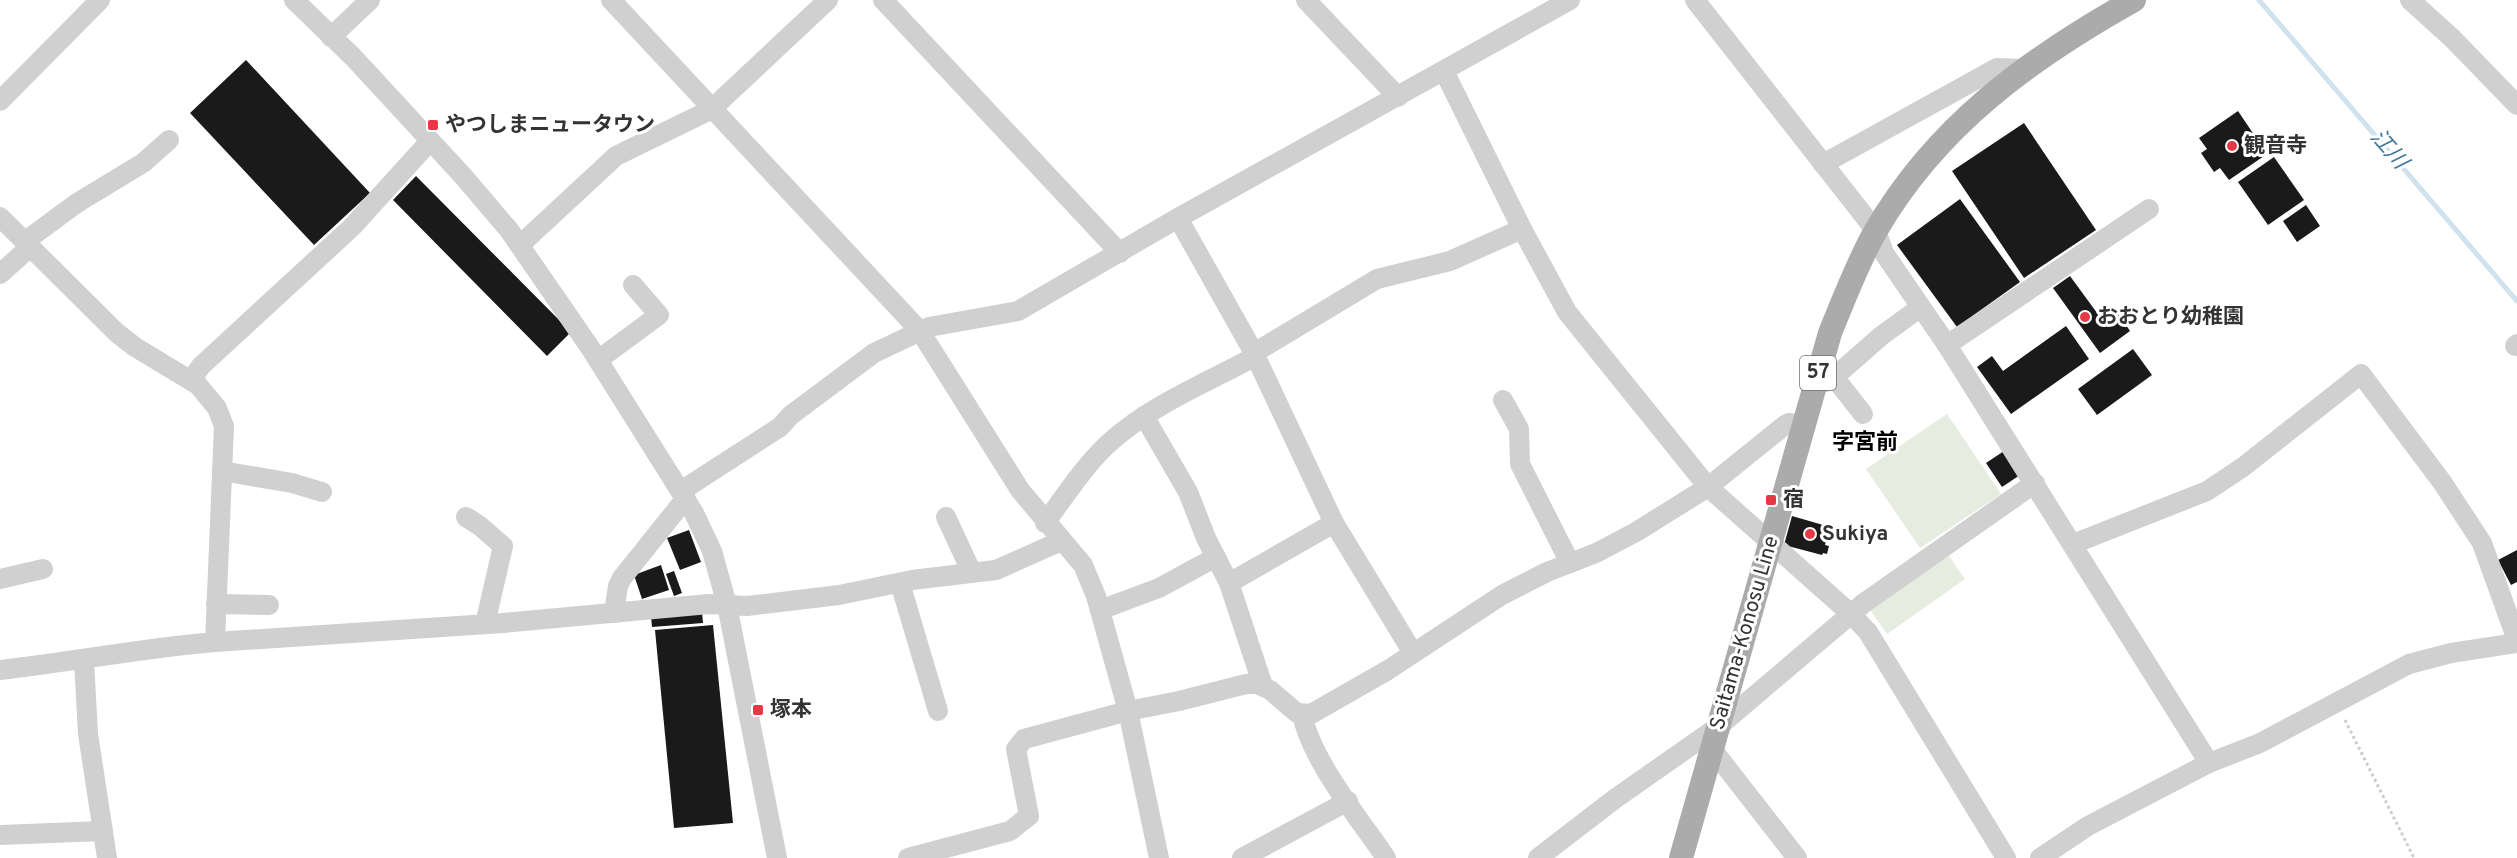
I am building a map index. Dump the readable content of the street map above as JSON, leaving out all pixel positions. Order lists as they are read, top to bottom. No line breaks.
{"streets":{"main road":["57","Saitama-Konosu Line"]},"districts":["字宮前"],"water":["江川"],"places":{"transit":["やつしまニュータウン","宿","塚本"],"other":["観音寺","おおとり幼稚園","Sukiya"]}}
